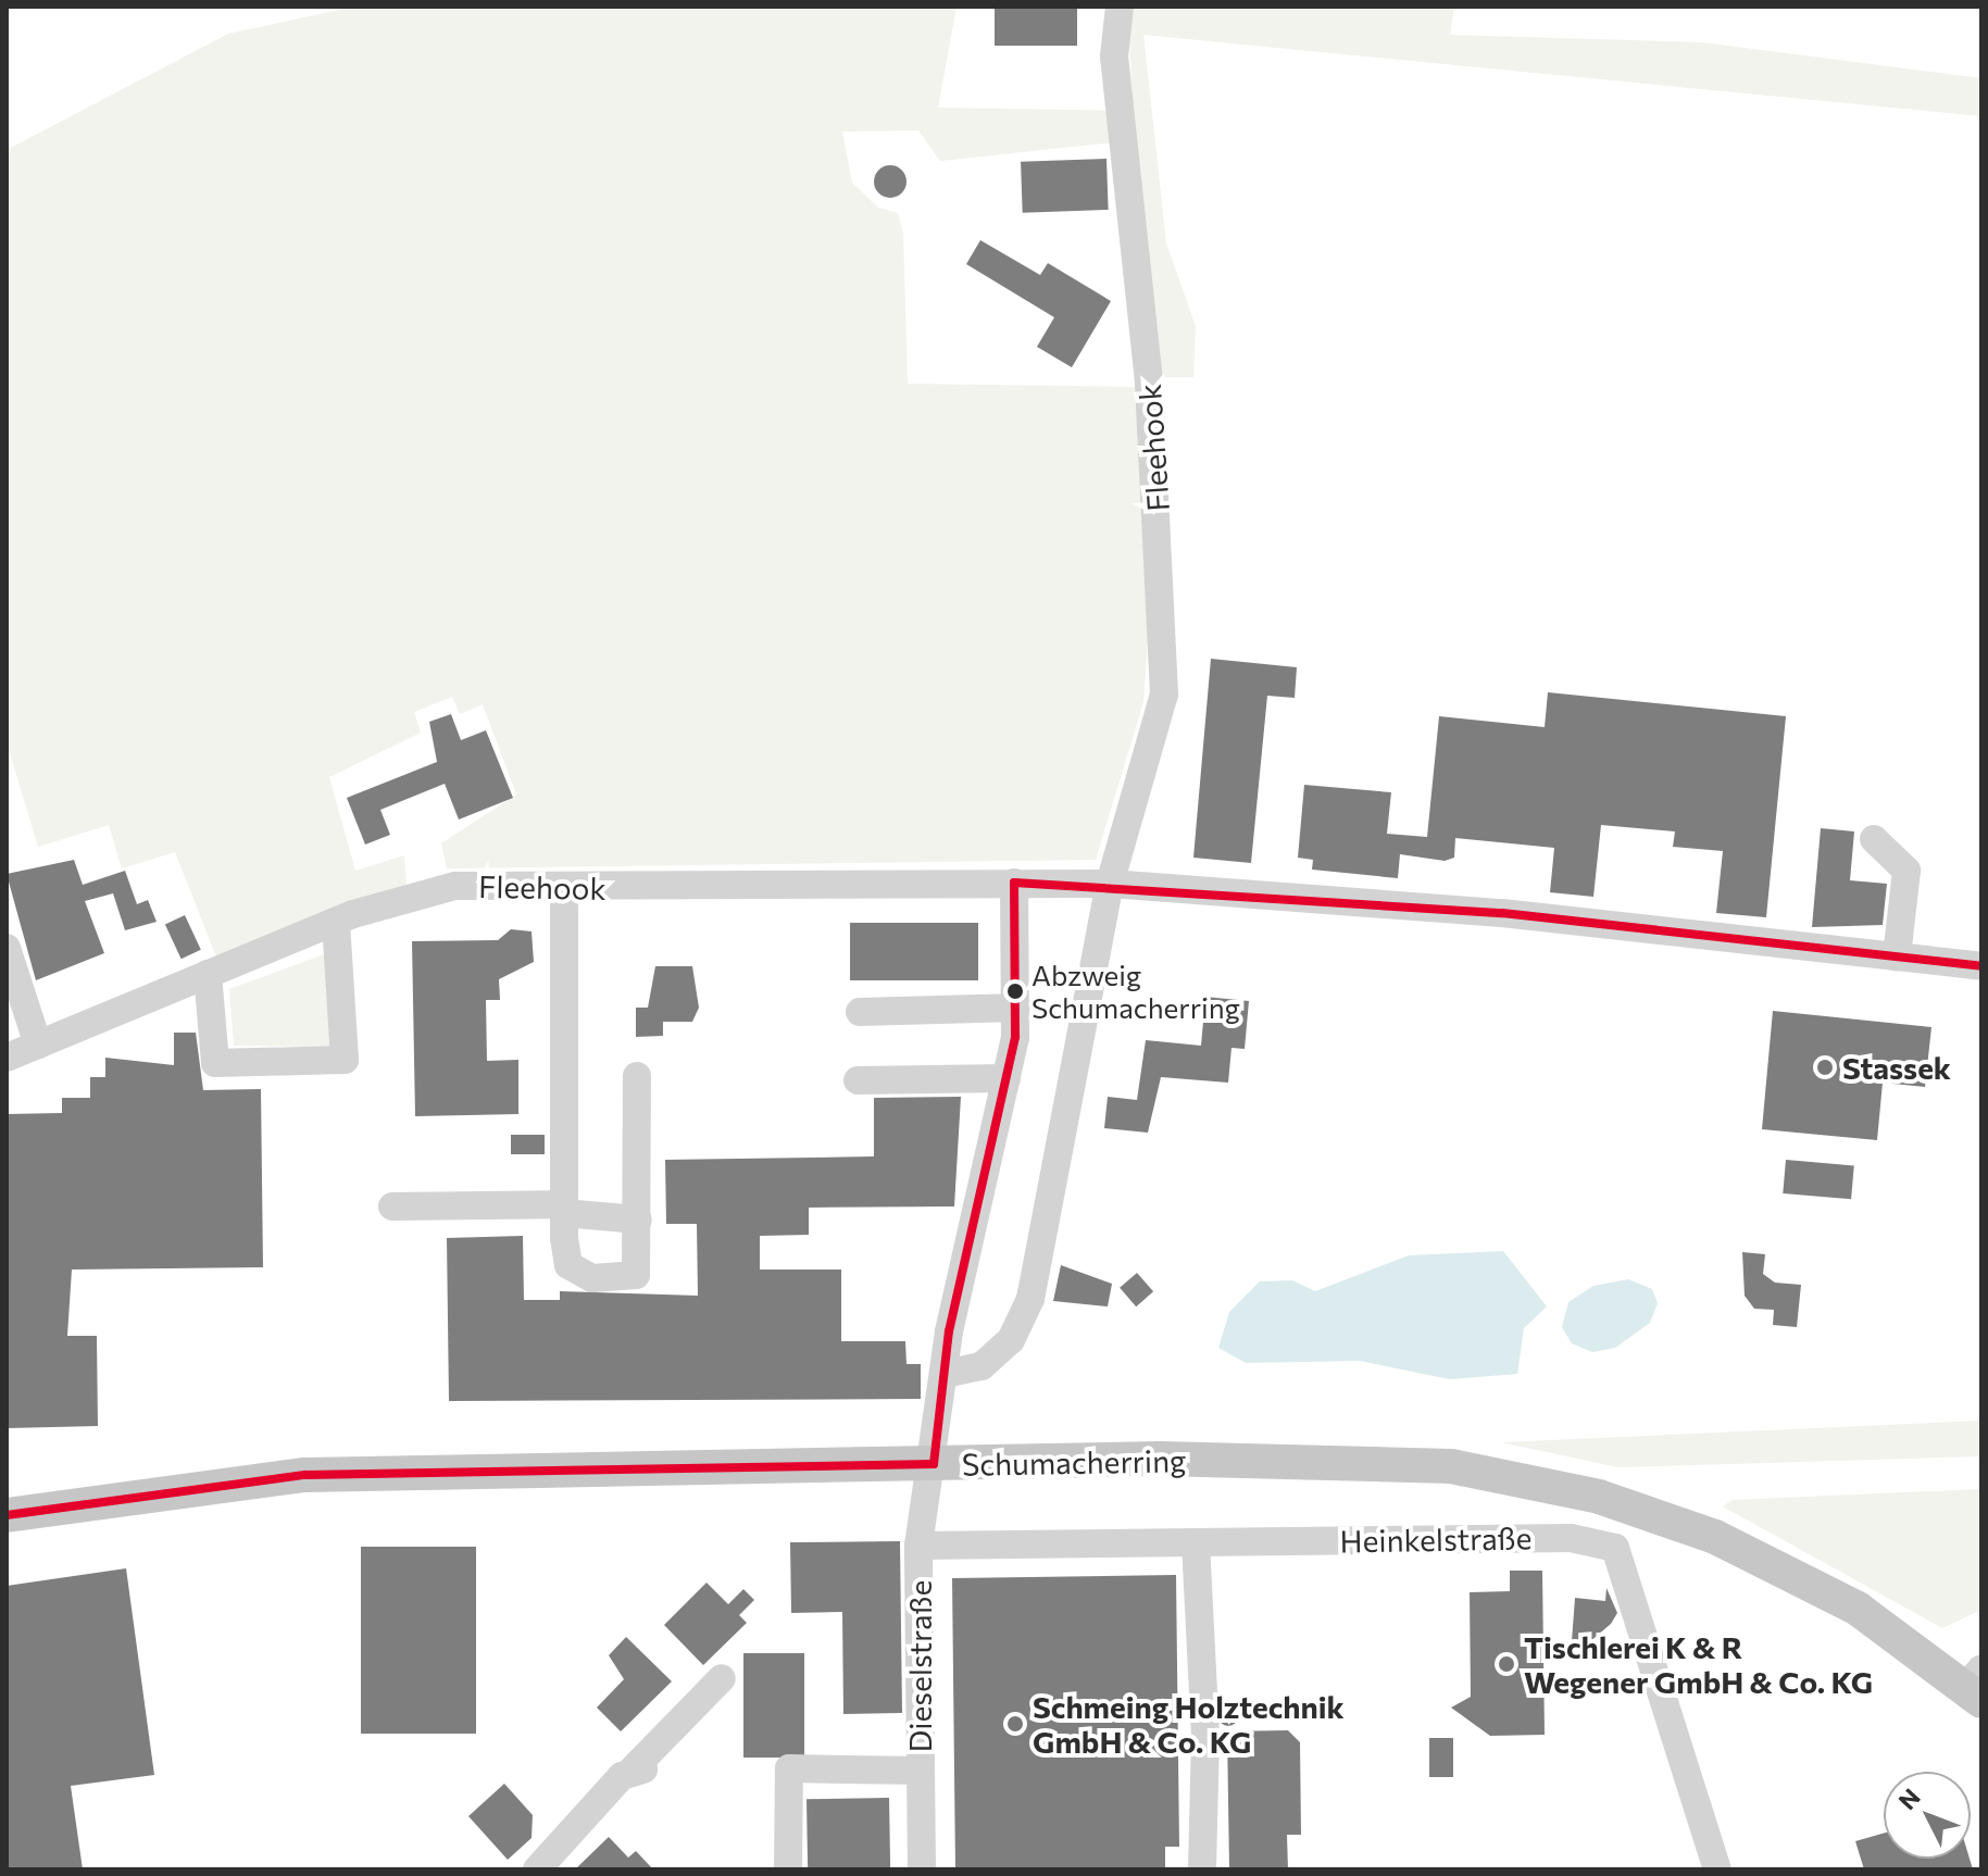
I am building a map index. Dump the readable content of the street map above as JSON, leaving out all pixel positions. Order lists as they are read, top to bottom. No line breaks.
{"streets":{"main road":["Schumacherring"],"street":["Fleehook","Heinkelstraße","Dieselstraße"]},"crossings":[["Fleehook","Dieselstraße"],["Schumacherring","Dieselstraße"],["Heinkelstraße","Dieselstraße"]],"places":["Abzweig Schumacherring","Stassek","Tischlerei K & R Wegener GmbH & Co. KG","Schmeing Holztechnik GmbH & Co. KG"],"north":"top left"}
